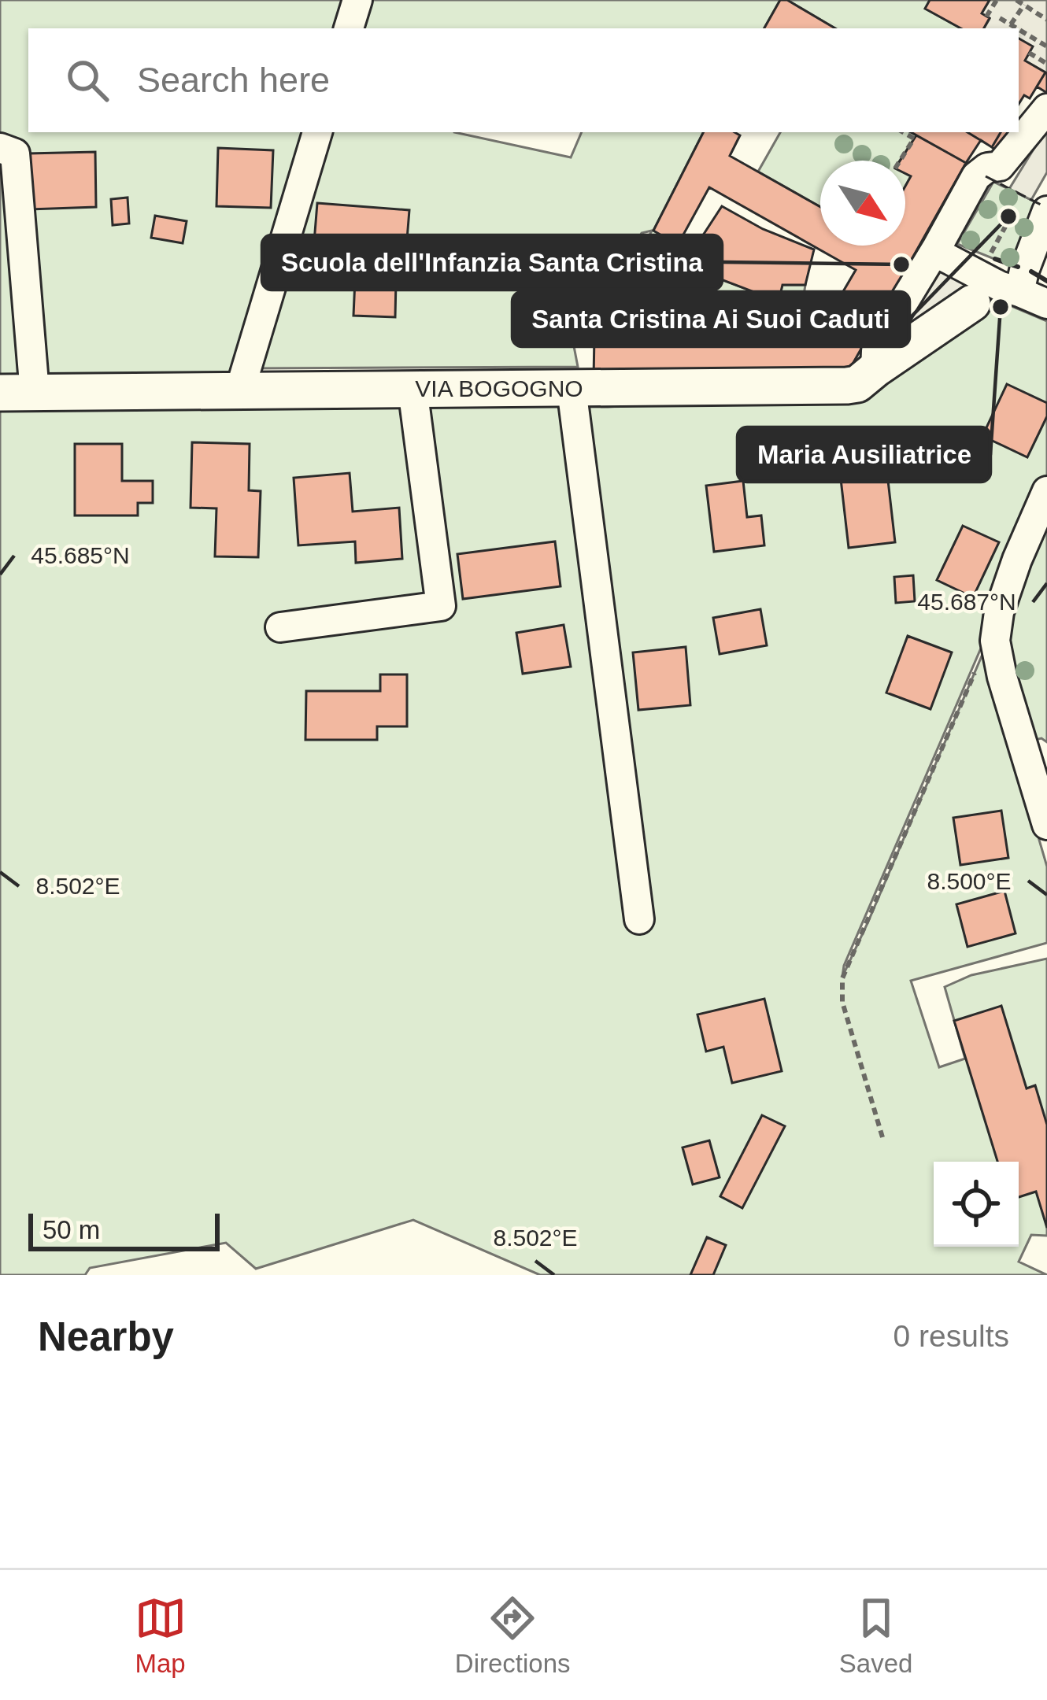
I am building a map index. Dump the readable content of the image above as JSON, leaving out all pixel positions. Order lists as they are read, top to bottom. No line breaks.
{"streets":{"main road":["VIA BOGOGNO"]},"places":["Santa Cristina Ai Suoi Caduti","Scuola dell'Infanzia Santa Cristina","Maria Ausiliatrice"],"scale_bar":"50 m","north":"bottom right","page":{"search":"Search here","scale":"50 m","heading":["Nearby","0 results"],"nav":["Map","Directions","Saved"]},"coordinates":["45.685°N","45.687°N","8.500°E","8.502°E"]}
